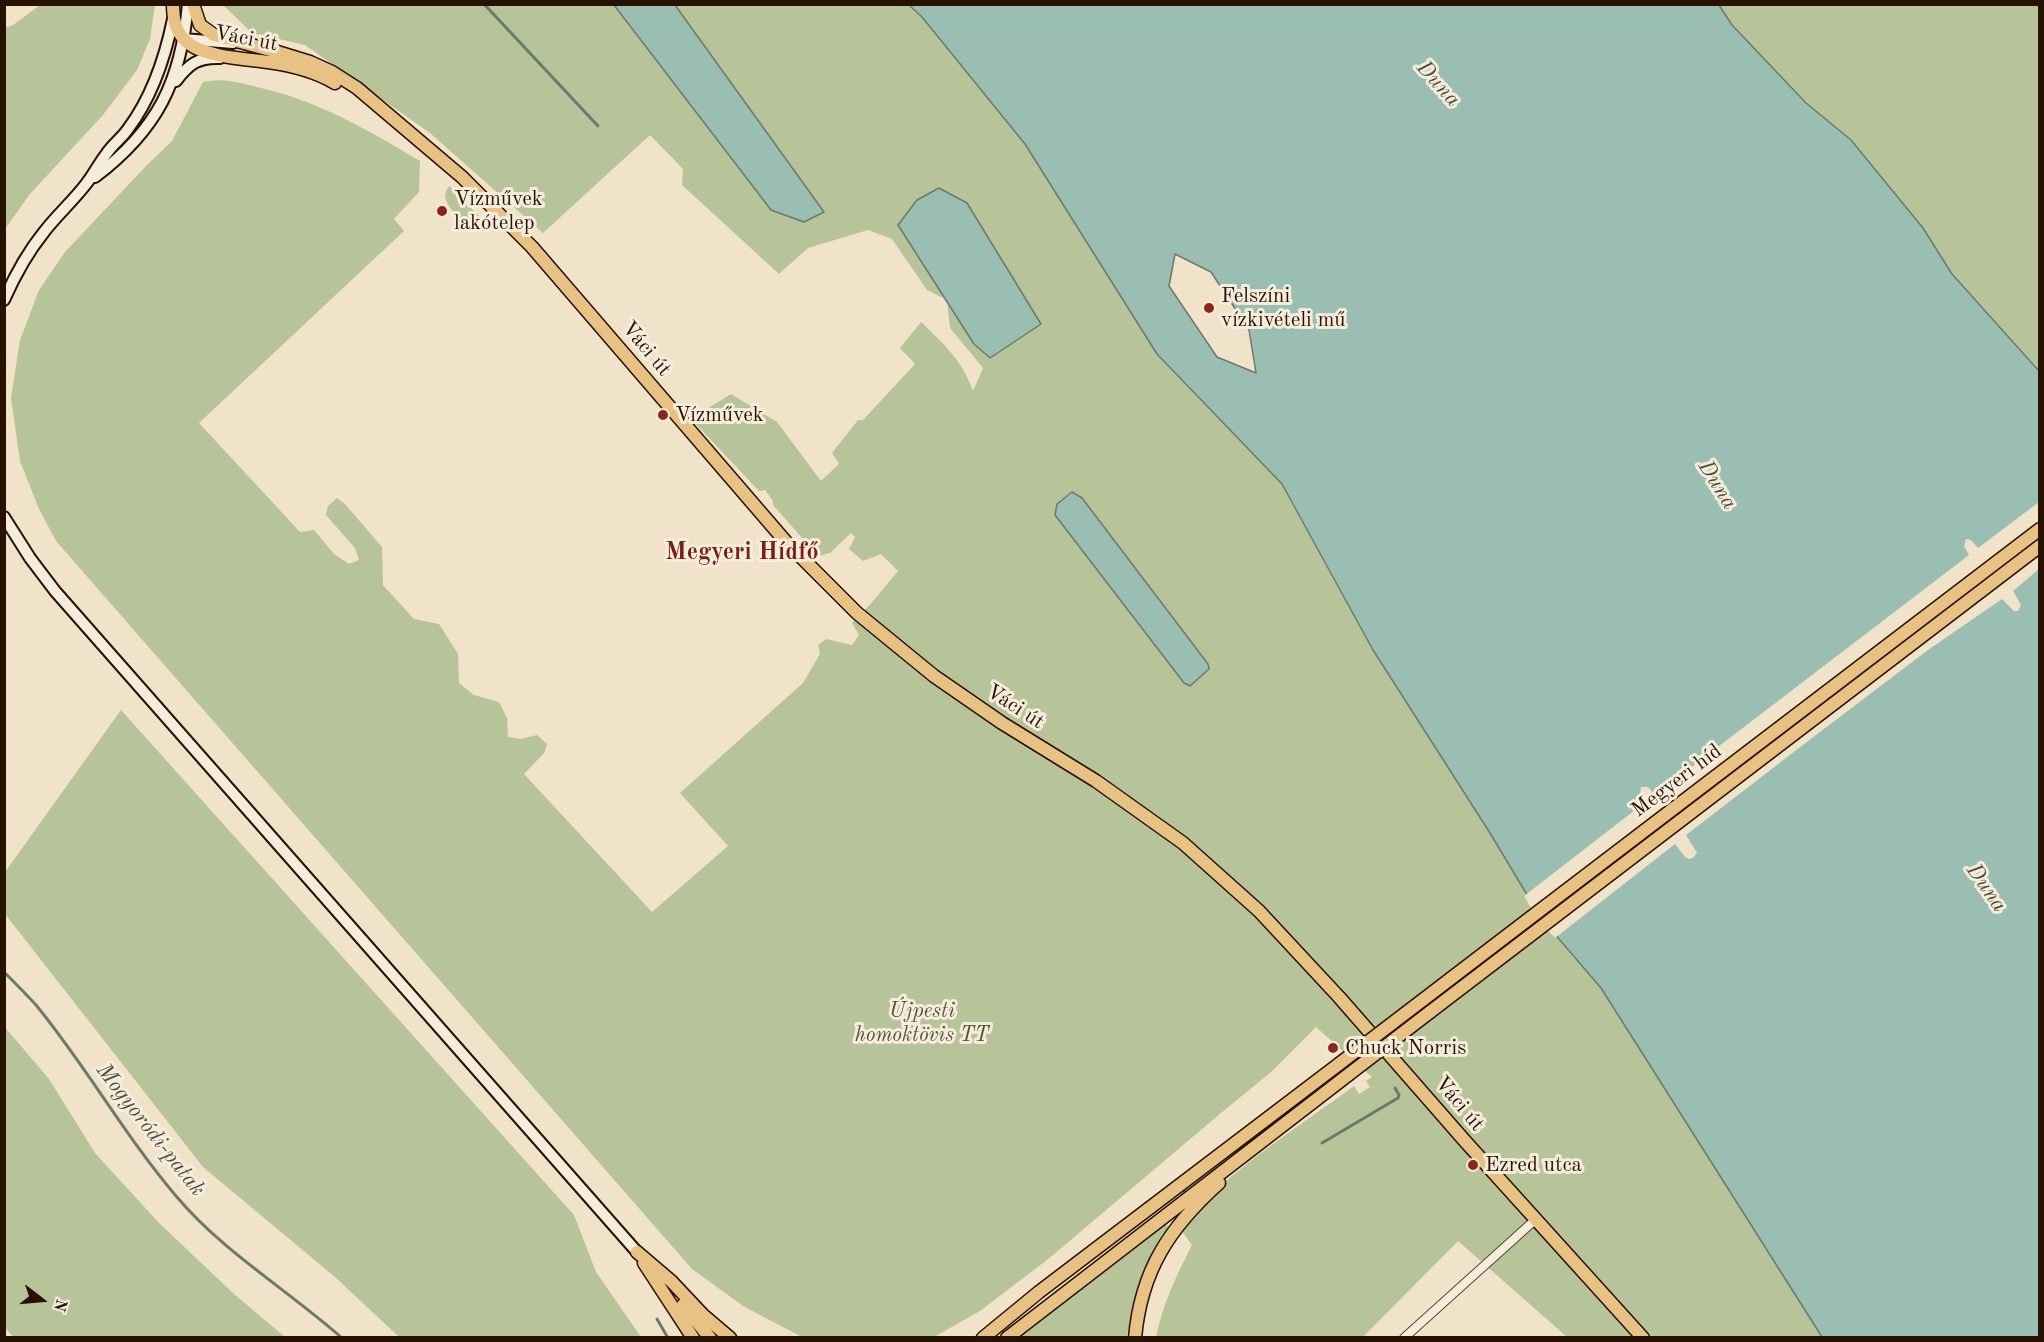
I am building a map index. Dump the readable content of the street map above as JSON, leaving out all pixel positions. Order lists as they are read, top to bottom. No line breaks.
{"streets":{"main road":["Váci út","Megyeri híd"]},"districts":["Megyeri Hídfő"],"water":["Duna","Mogyoródi-patak"],"parks":["Újpesti homoktövis TT"],"places":["Vízművek lakótelep","Felszíni vízkivételi mű","Vízművek","Chuck Norris","Ezred utca"],"north":"right"}
